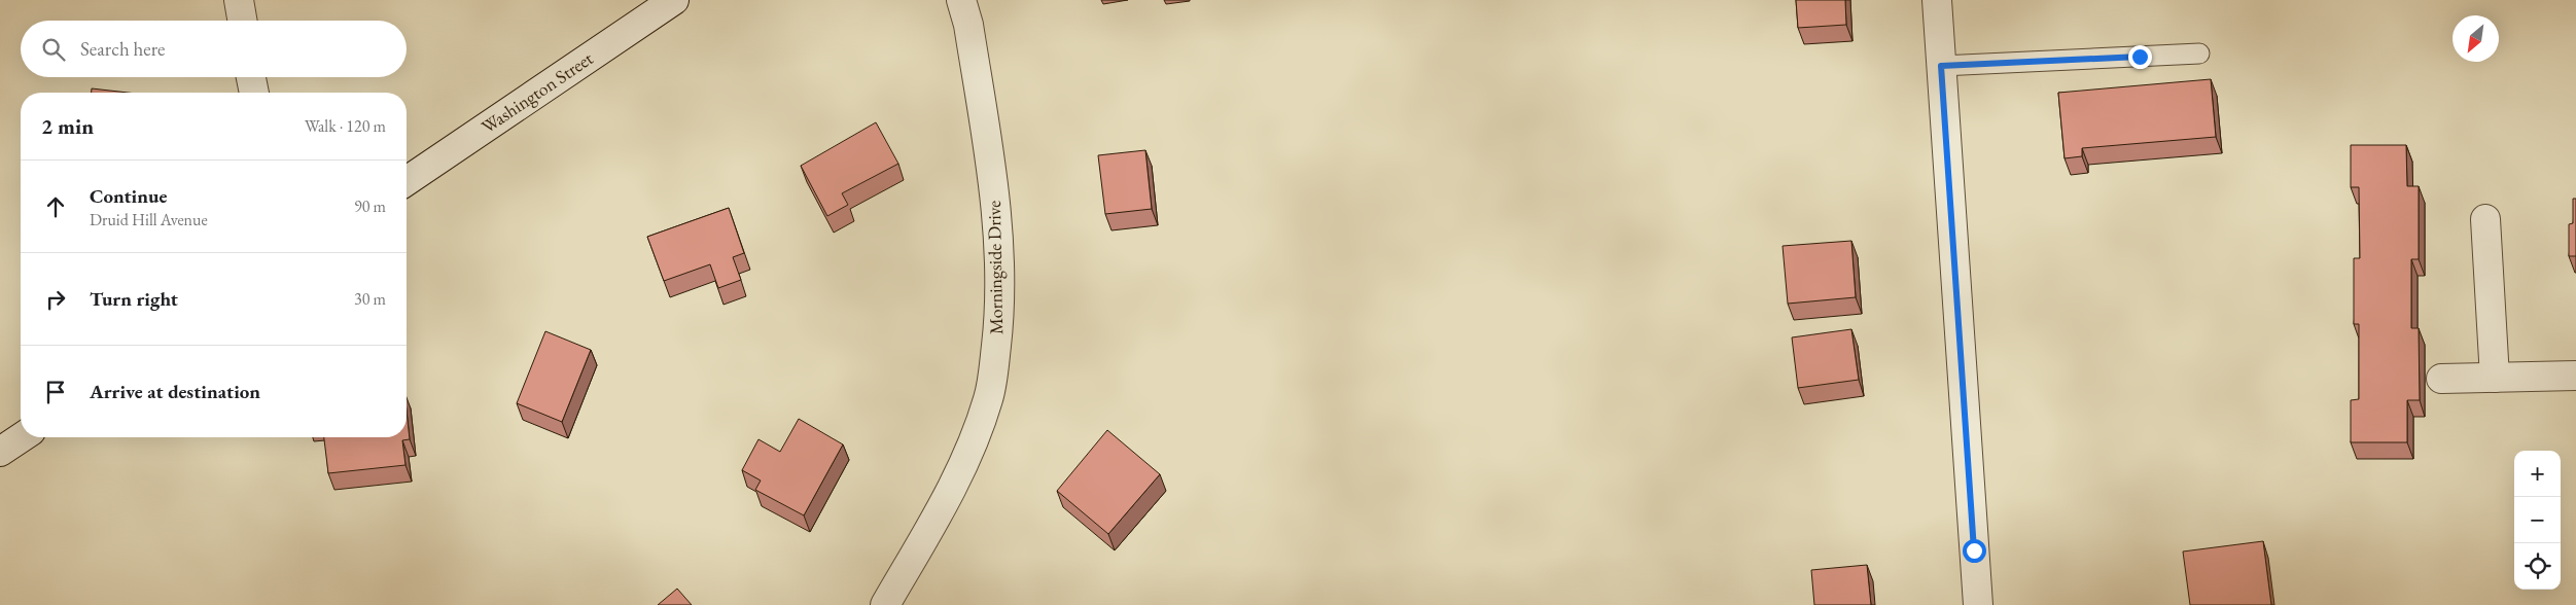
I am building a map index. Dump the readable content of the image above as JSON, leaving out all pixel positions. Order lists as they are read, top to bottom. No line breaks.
{"streets":{"street":["Washington Street","Morningside Drive"]},"north":"bottom left","page":{"search":"Search here","heading":["2 min","Walk · 120 m"],"list":[["Continue","Druid Hill Avenue","90 m"],["Turn right","30 m"],"Arrive at destination"],"map_buttons":["+","−"]}}
